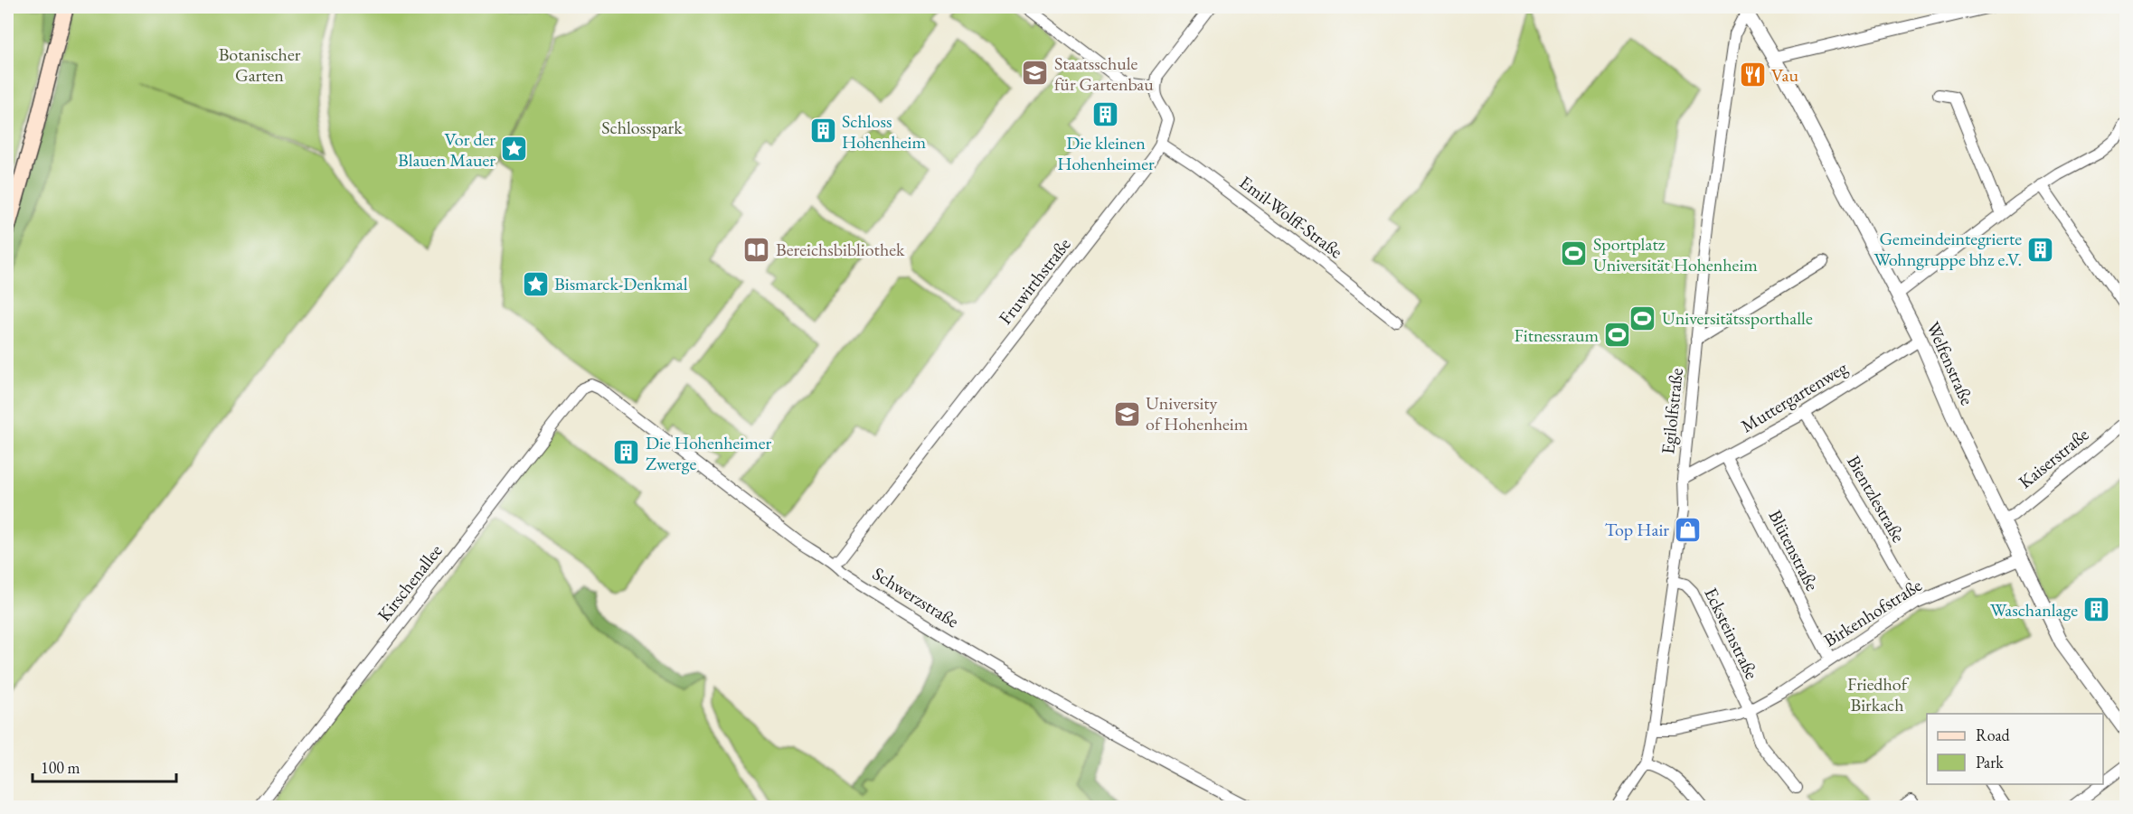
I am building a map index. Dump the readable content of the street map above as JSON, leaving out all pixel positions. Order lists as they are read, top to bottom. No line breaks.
{"streets":{"street":["Emil-Wolff-Straße","Fruwirthstraße","Welfenstraße","Muttergartenweg","Egilolfstraße","Kaiserstraße","Bientzlestraße","Blütenstraße","Kirschenallee","Schwerzstraße","Birkenhofstraße","Ecksteinstraße"]},"crossings":[["Emil-Wolff-Straße","Fruwirthstraße"],["Fruwirthstraße","Schwerzstraße"],["Welfenstraße","Muttergartenweg"],["Welfenstraße","Egilolfstraße"],["Welfenstraße","Kaiserstraße"],["Welfenstraße","Birkenhofstraße"],["Muttergartenweg","Egilolfstraße"],["Muttergartenweg","Bientzlestraße"],["Muttergartenweg","Blütenstraße"],["Egilolfstraße","Birkenhofstraße"],["Egilolfstraße","Ecksteinstraße"],["Bientzlestraße","Birkenhofstraße"],["Blütenstraße","Birkenhofstraße"],["Kirschenallee","Schwerzstraße"],["Birkenhofstraße","Ecksteinstraße"]],"parks":["Botanischer Garten","Schlosspark","Friedhof Birkach"],"places":{"school or university":["Staatsschule für Gartenbau","University of Hohenheim"],"restaurant":["Vau"],"building":["Die kleinen Hohenheimer","Schloss Hohenheim","Gemeindeintegrierte Wohngruppe bhz e.V.","Die Hohenheimer Zwerge","Waschanlage"],"place":["Vor der Blauen Mauer","Bismarck-Denkmal"],"library":["Bereichsbibliothek"],"sports":["Sportplatz Universität Hohenheim","Universitätssporthalle","Fitnessraum"],"shop":["Top Hair"]},"legend":["Road","Park"],"scale_bar":"100 m"}
